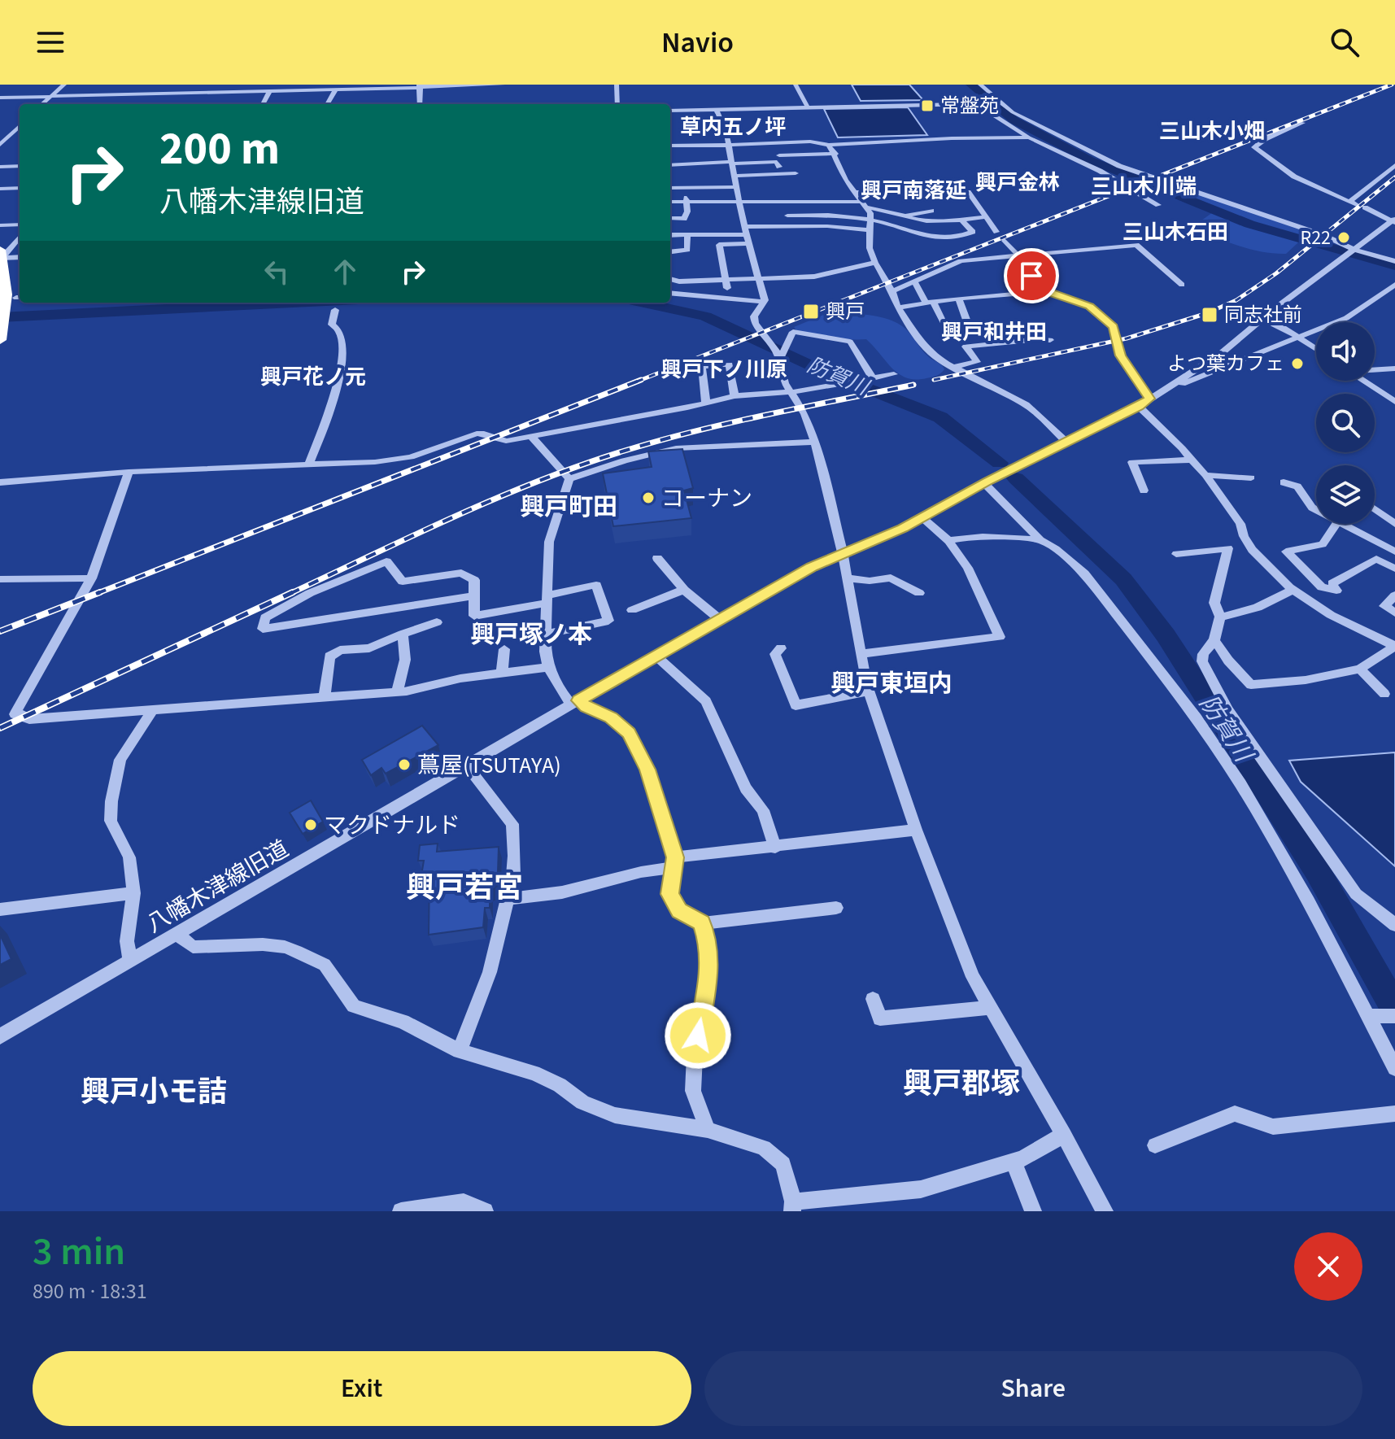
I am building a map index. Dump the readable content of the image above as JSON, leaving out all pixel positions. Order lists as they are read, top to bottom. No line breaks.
{"streets":{"street":["八幡木津線旧道"]},"districts":["草内五ノ坪","三山木小畑","興戸金林","三山木川端","興戸南落延","三山木石田","興戸和井田","興戸下ノ川原","興戸花ノ元","興戸町田","興戸塚ノ本","興戸東垣内","興戸若宮","興戸郡塚","興戸小モ詰"],"water":["防賀川"],"places":{"transit":["常盤苑","興戸","同志社前"],"other":["R22","よつ葉カフェ","コーナン","蔦屋(TSUTAYA)","マクドナルド"]},"page":{"header":"Navio","turn":["200 m","八幡木津線旧道"],"heading":["3 min","890 m · 18:31"],"buttons":["Exit","Share"]}}
